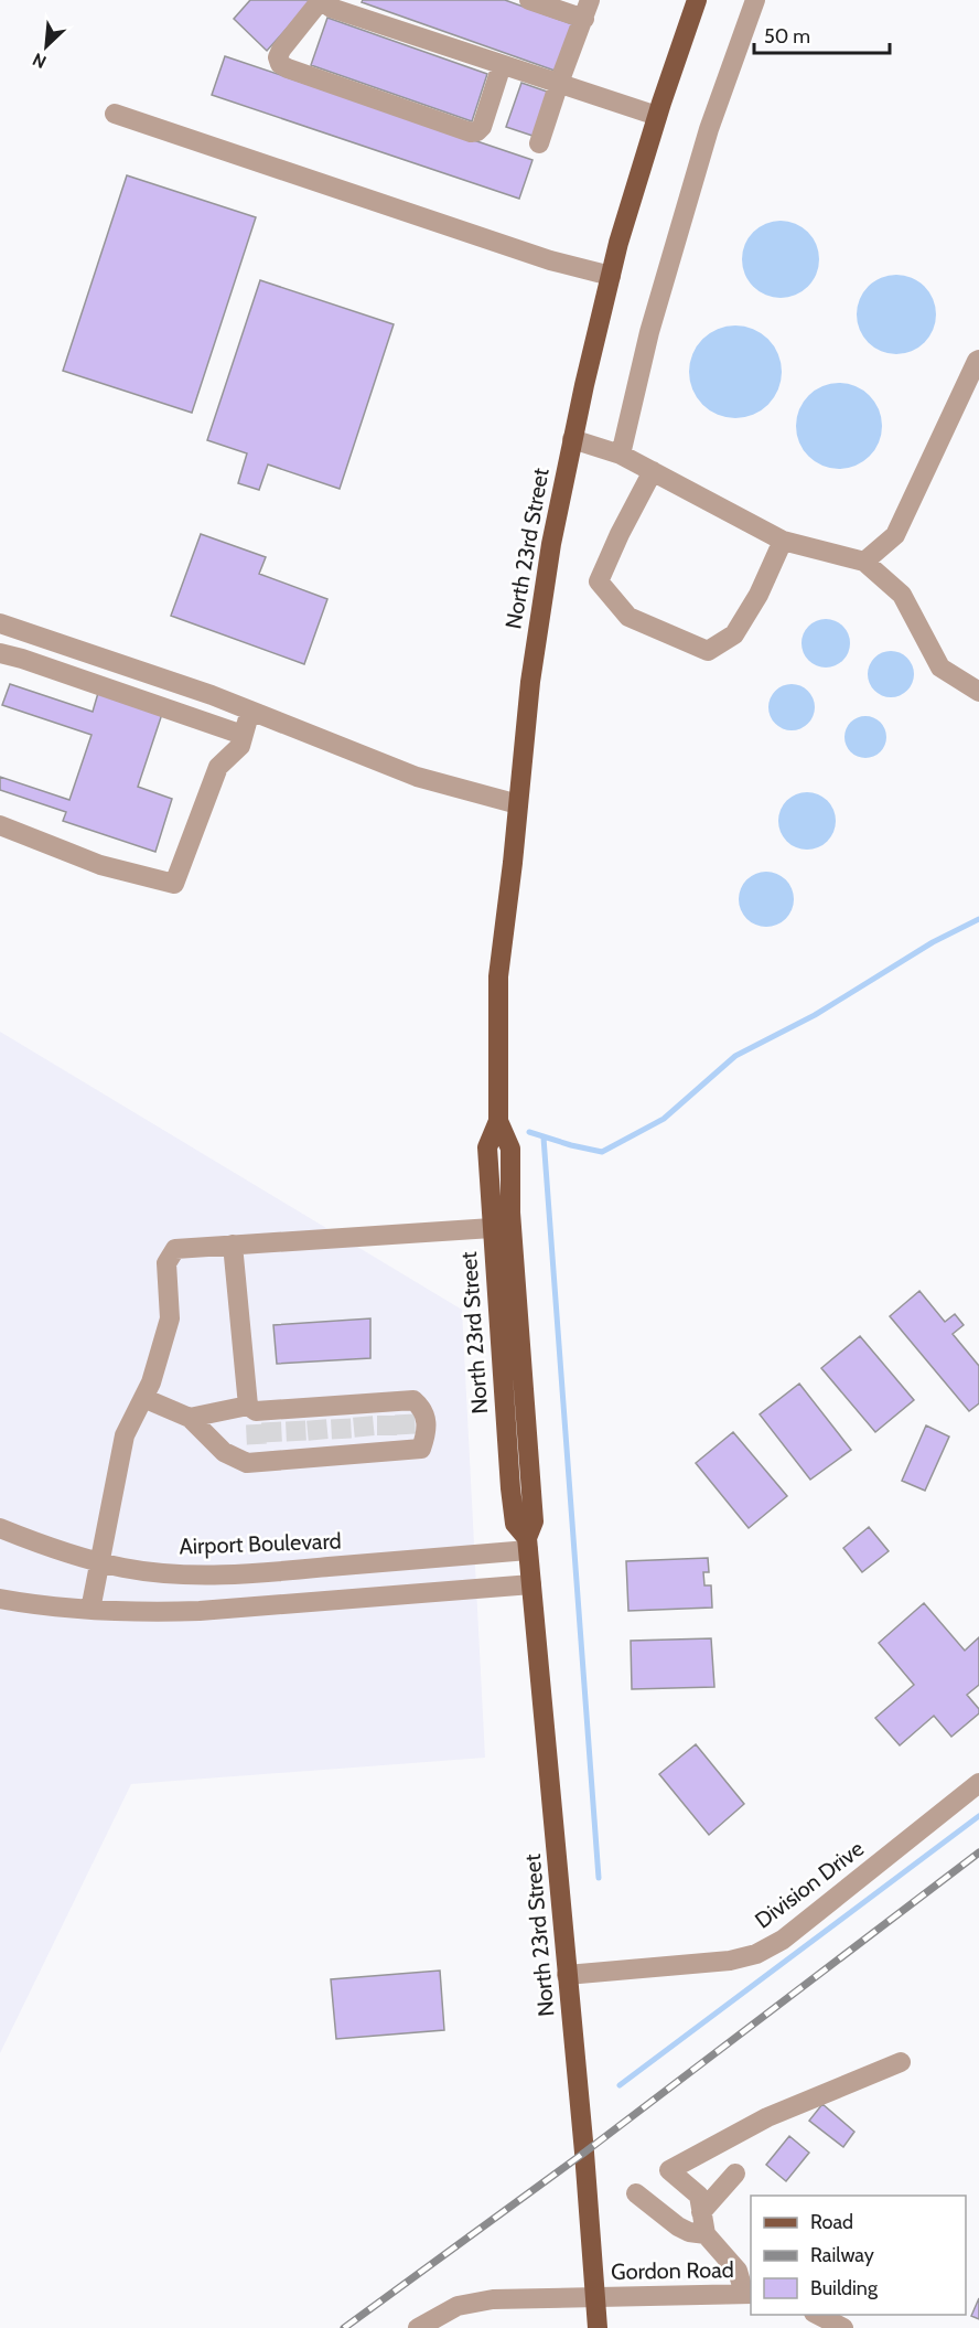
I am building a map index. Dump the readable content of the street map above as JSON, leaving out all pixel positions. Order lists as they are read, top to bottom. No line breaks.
{"streets":{"main road":["North 23rd Street"],"street":["Airport Boulevard","Division Drive","Gordon Road"]},"crossings":[["North 23rd Street","Airport Boulevard"],["North 23rd Street","Division Drive"],["North 23rd Street","Gordon Road"]],"legend":["Road","Railway","Building"],"scale_bar":"50 m","north":"bottom left"}
